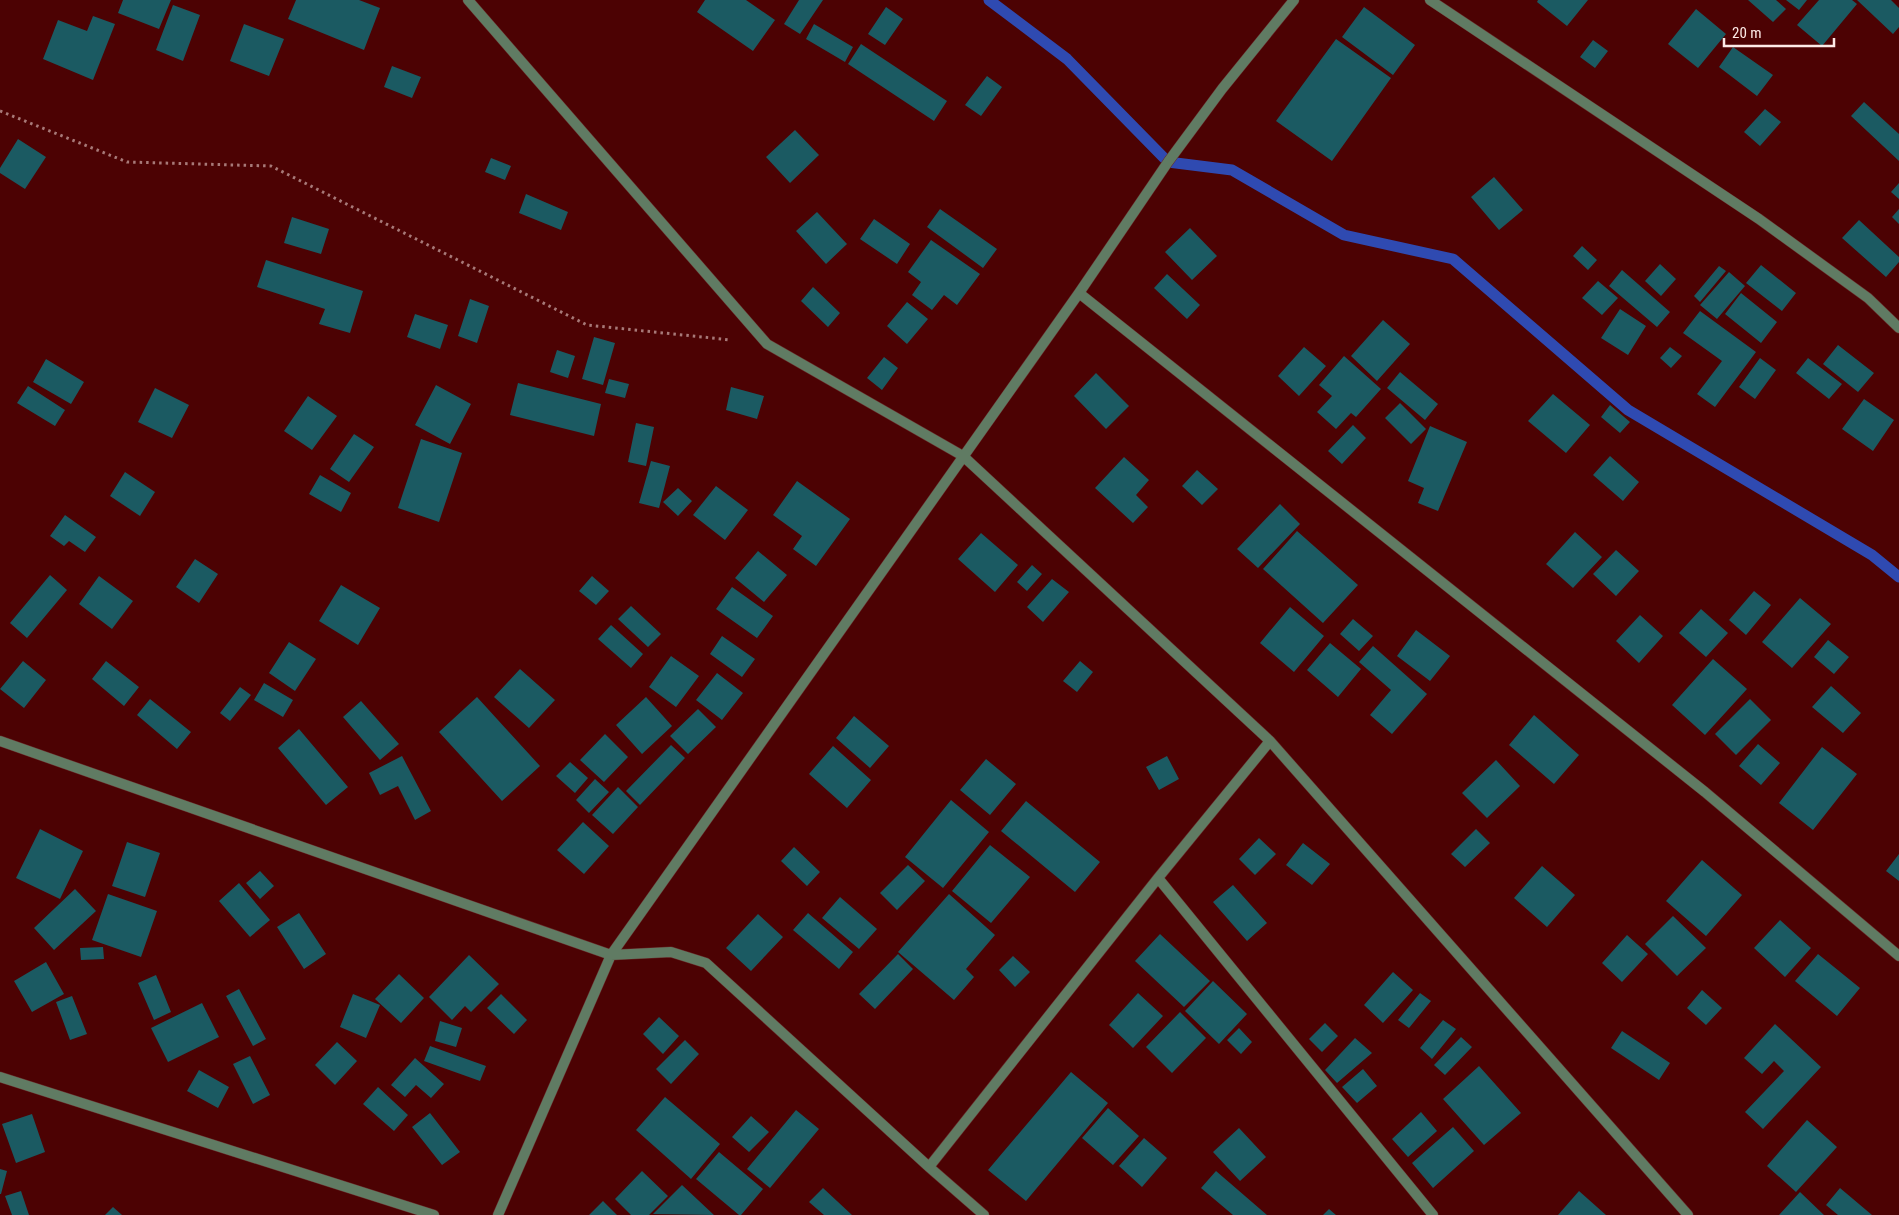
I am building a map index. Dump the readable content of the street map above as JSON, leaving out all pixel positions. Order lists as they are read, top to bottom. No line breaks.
{"scale_bar":"20 m"}
